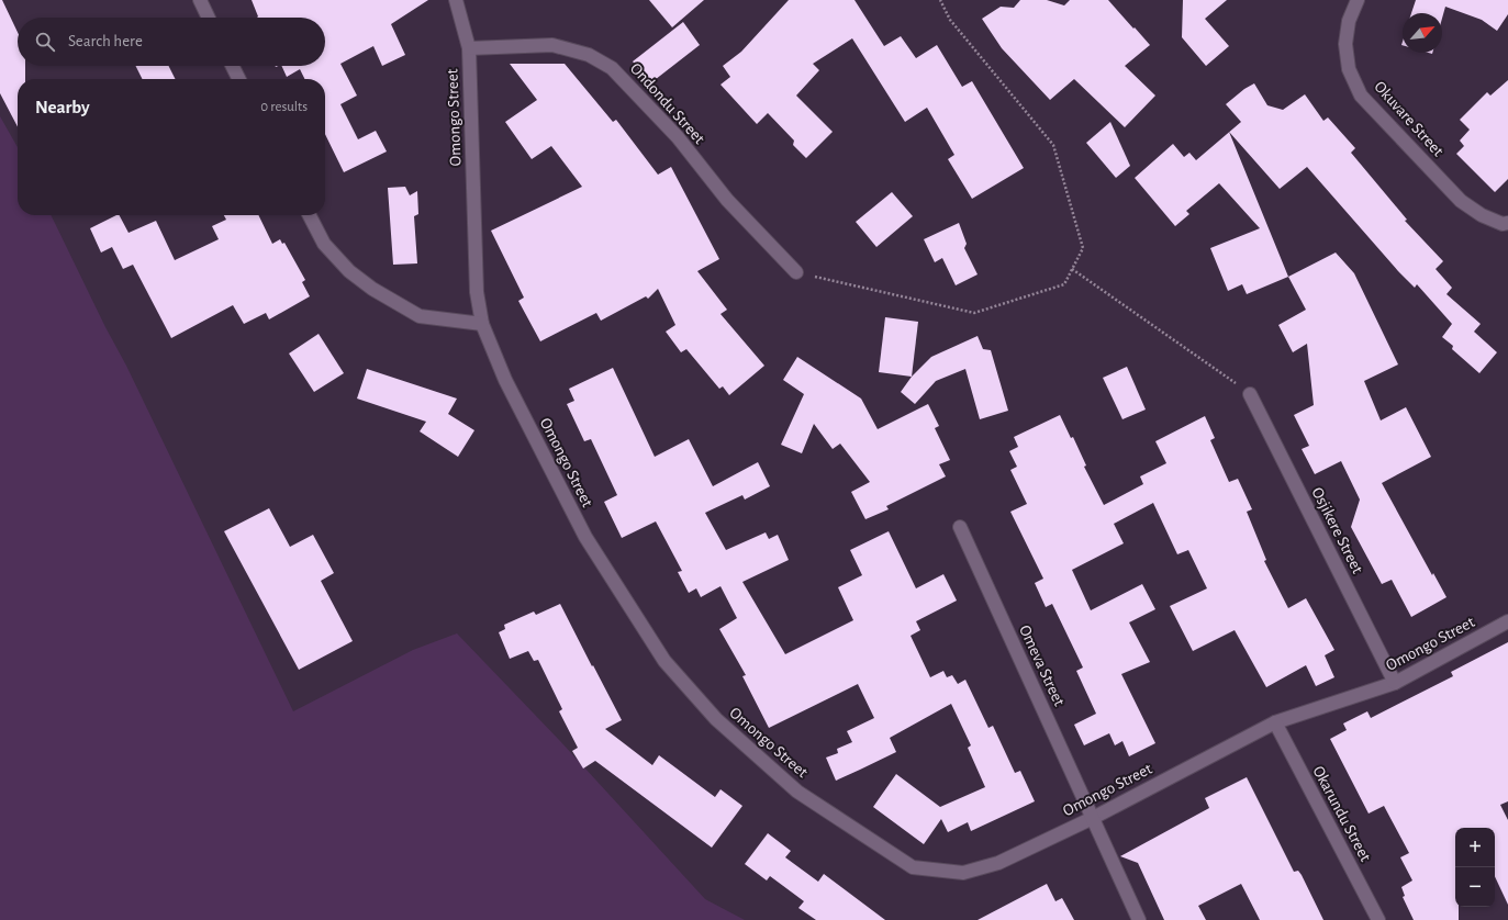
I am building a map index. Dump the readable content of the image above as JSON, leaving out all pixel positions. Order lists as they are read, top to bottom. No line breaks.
{"streets":{"street":["Ondondu Street","Omongo Street","Okuvare Street","Osjikere Street","Omeva Street","Okarundu Street"]},"crossings":[["Ondondu Street","Omongo Street"],["Omongo Street","Osjikere Street"],["Omongo Street","Omeva Street"],["Omongo Street","Okarundu Street"]],"north":"top right","page":{"search":"Search here","heading":["Nearby","0 results"],"map_buttons":["+","−"]}}
